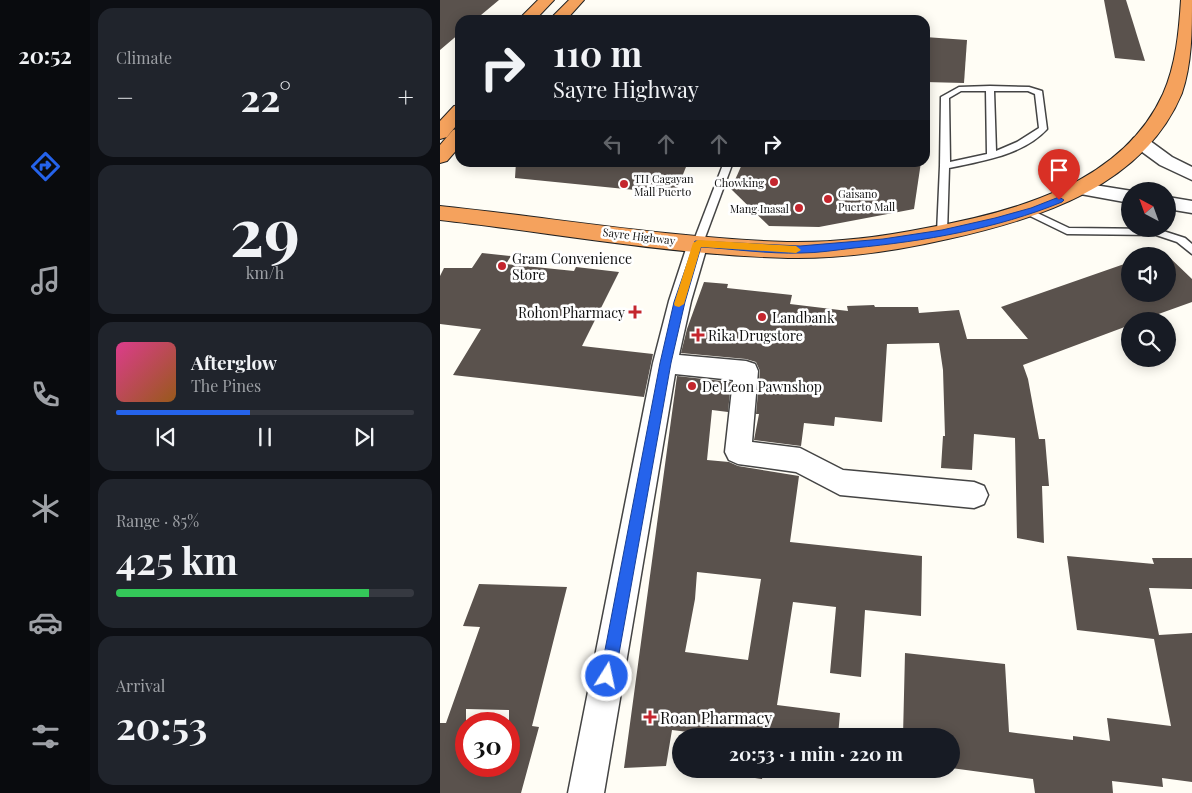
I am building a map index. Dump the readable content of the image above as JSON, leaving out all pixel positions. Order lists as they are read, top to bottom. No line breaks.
{"streets":{"highway":["Sayre Highway"]},"places":{"other":["Chowking","TH Cagayan Mall Puerto","Gaisano Puerto Mall","Mang Inasal","Gram Convenience Store","Landbank","De Leon Pawnshop"],"health":["Rohon Pharmacy","Rika Drugstore","Roan Pharmacy"]},"north":"top left","page":{"tabs":"20:52","tile":["Climate",["29","km/h"],["Range · 85%","425 km"],["Arrival","20:53"]],"turn":["110 m","Sayre Highway"],"heat":["−","22°","+"],"song":["Afterglow","The Pines"],"limit":"30","trip":"20:53 · 1 min · 220 m"}}
